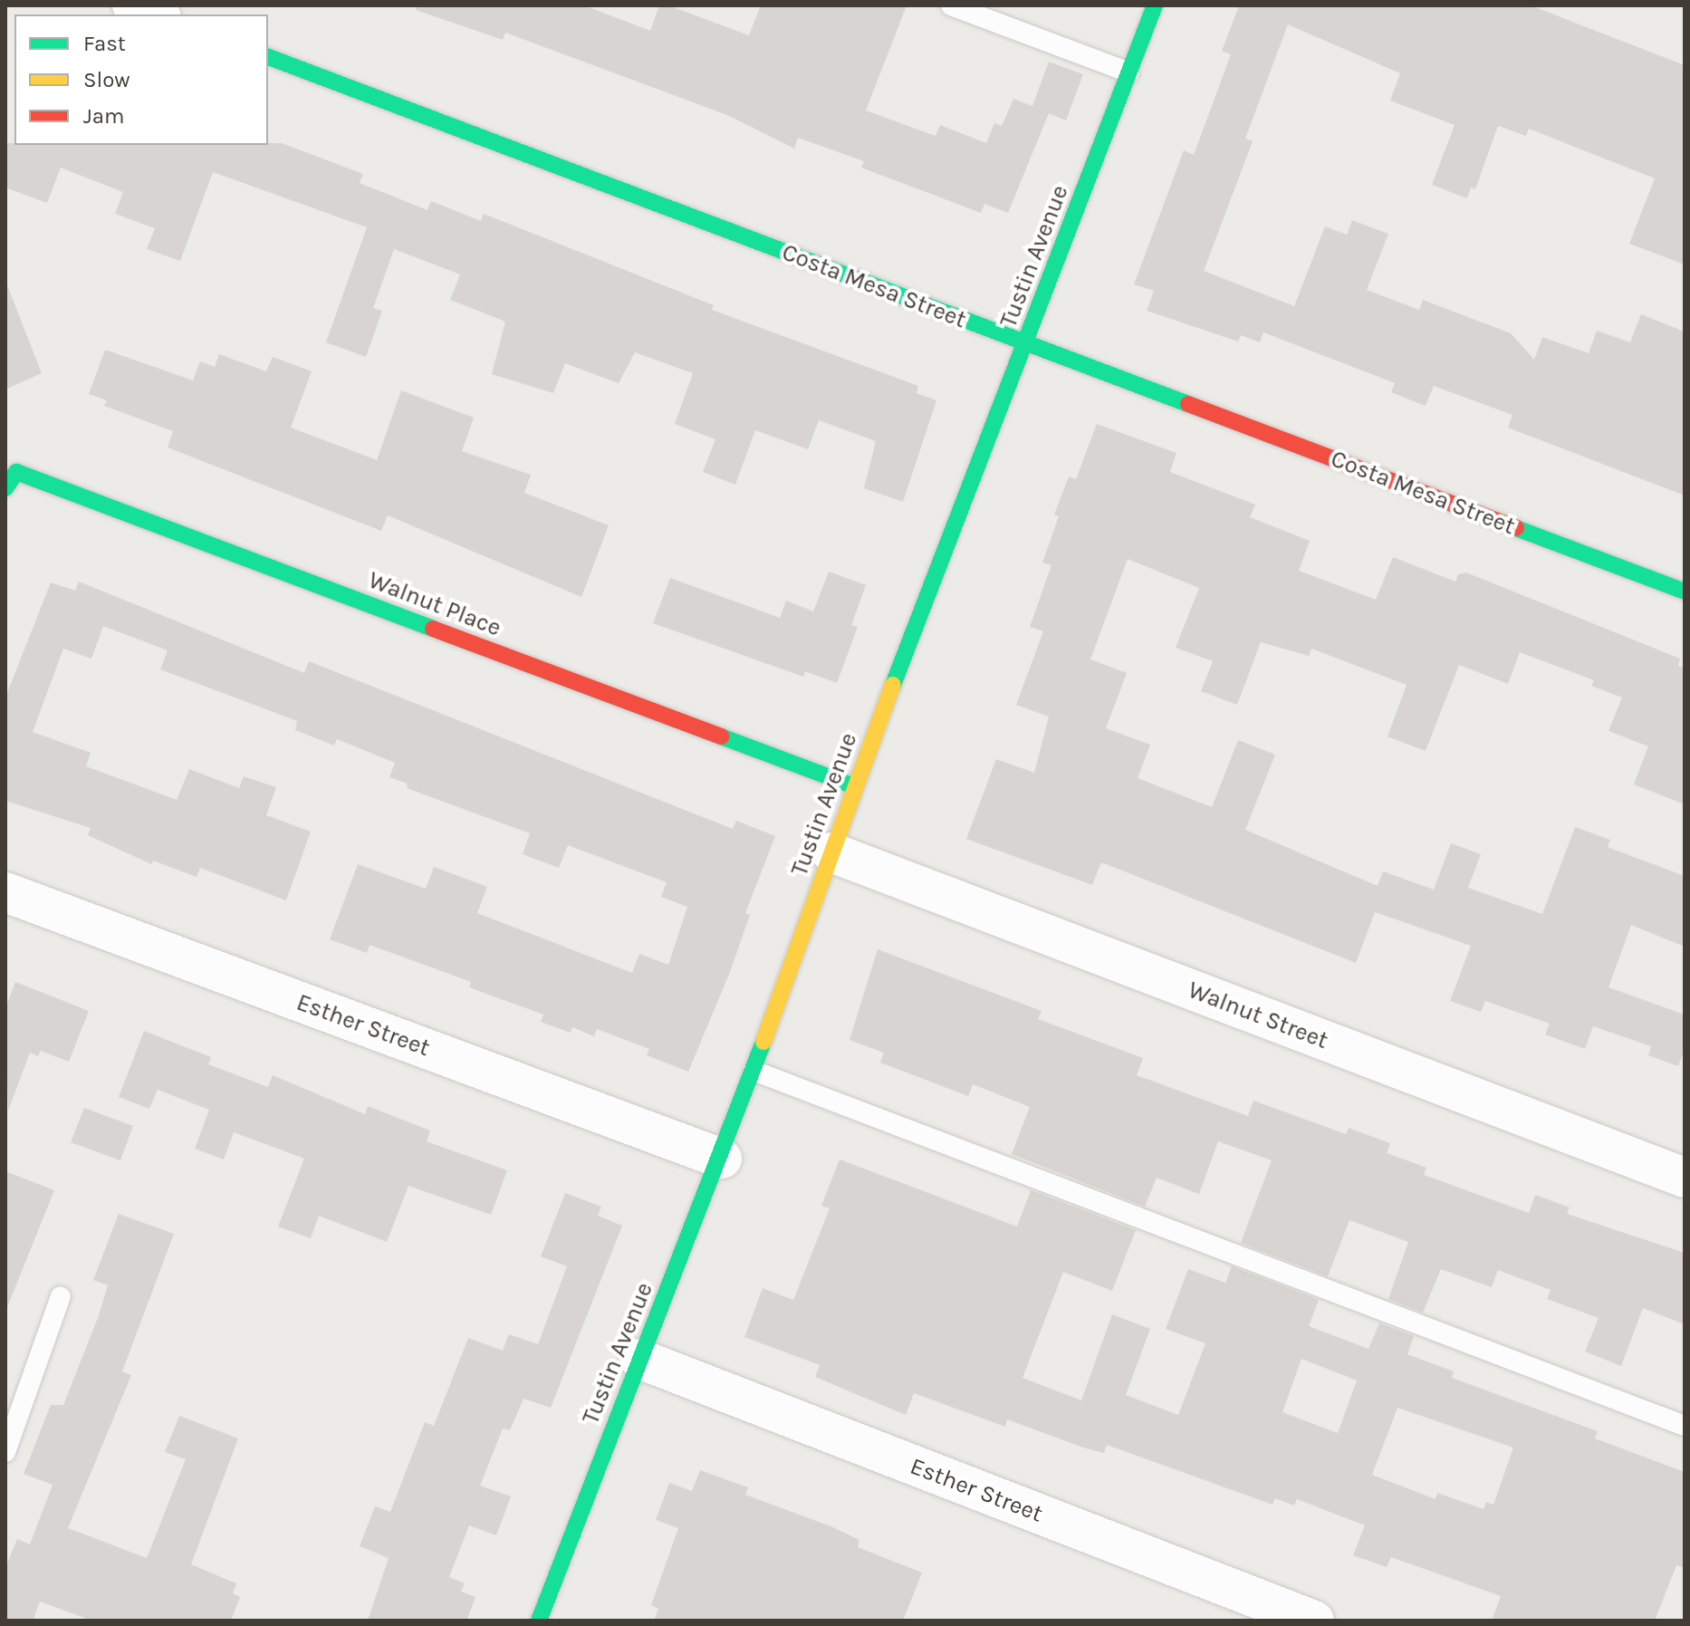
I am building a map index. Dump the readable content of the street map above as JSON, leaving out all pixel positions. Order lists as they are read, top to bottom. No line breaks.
{"streets":{"street":["Tustin Avenue","Costa Mesa Street","Walnut Place","Walnut Street","Esther Street"]},"crossings":[["Tustin Avenue","Costa Mesa Street"],["Tustin Avenue","Walnut Place"],["Tustin Avenue","Walnut Street"],["Tustin Avenue","Esther Street"]],"legend":["Fast","Slow","Jam"]}
